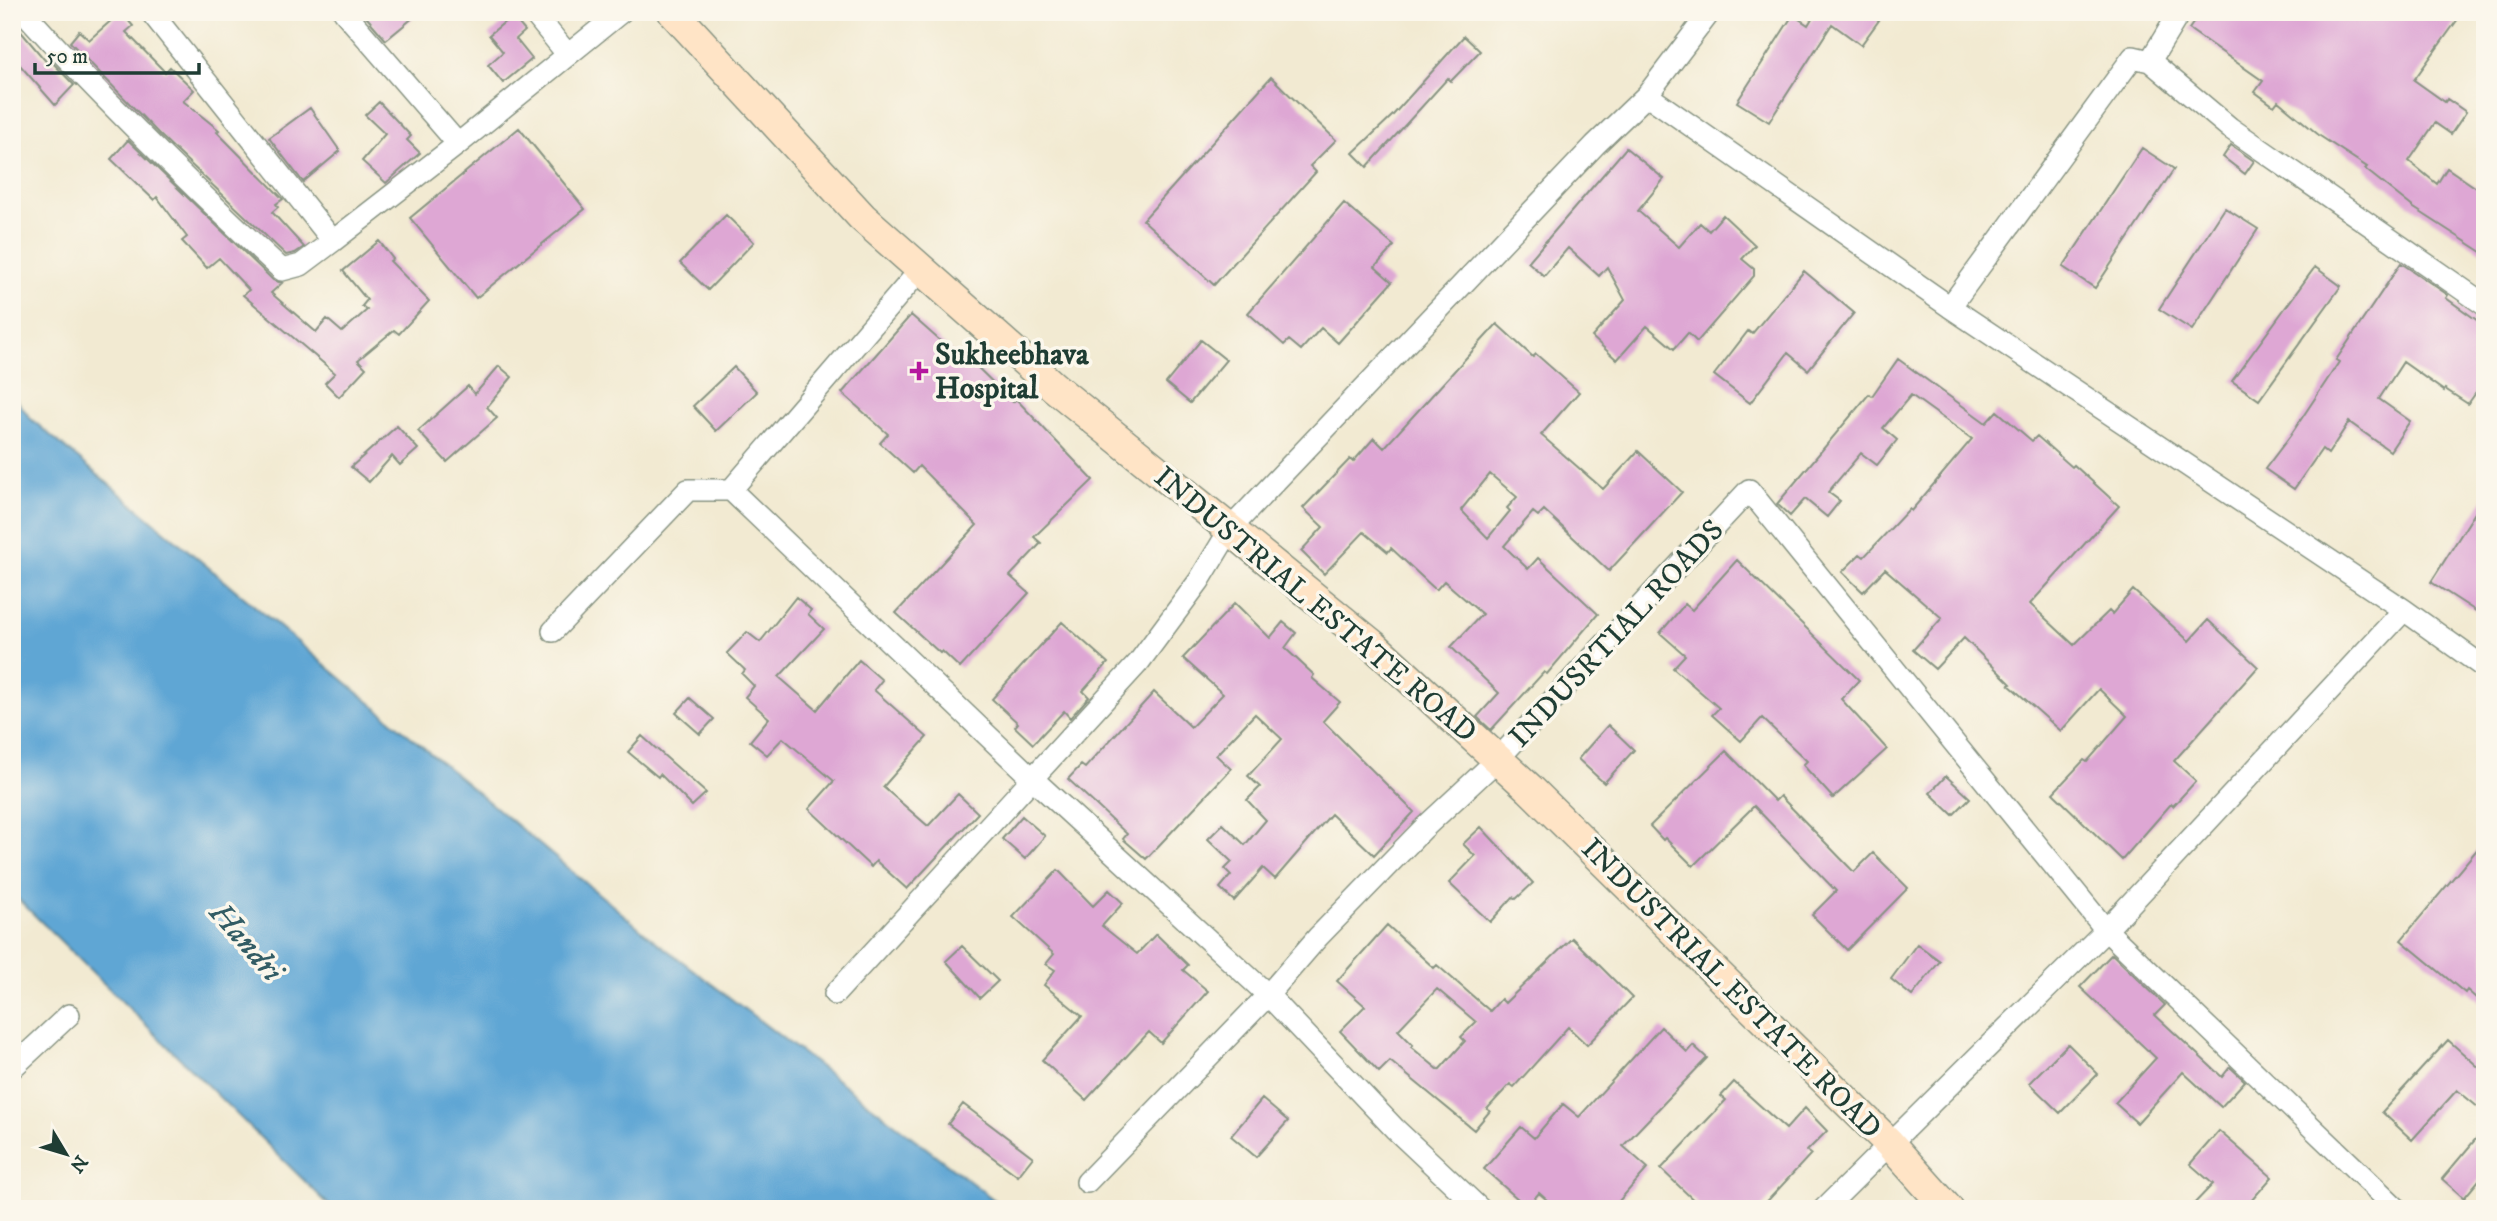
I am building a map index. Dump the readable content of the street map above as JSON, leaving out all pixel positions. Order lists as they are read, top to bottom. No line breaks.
{"streets":{"main road":["INDUSTRIAL ESTATE ROAD"],"street":["INDUSRTIAL ROADS"]},"crossings":[["INDUSTRIAL ESTATE ROAD","INDUSRTIAL ROADS"]],"water":["Handri"],"places":{"health":["Sukheebhava Hospital"]},"scale_bar":"50 m","north":"bottom right"}
